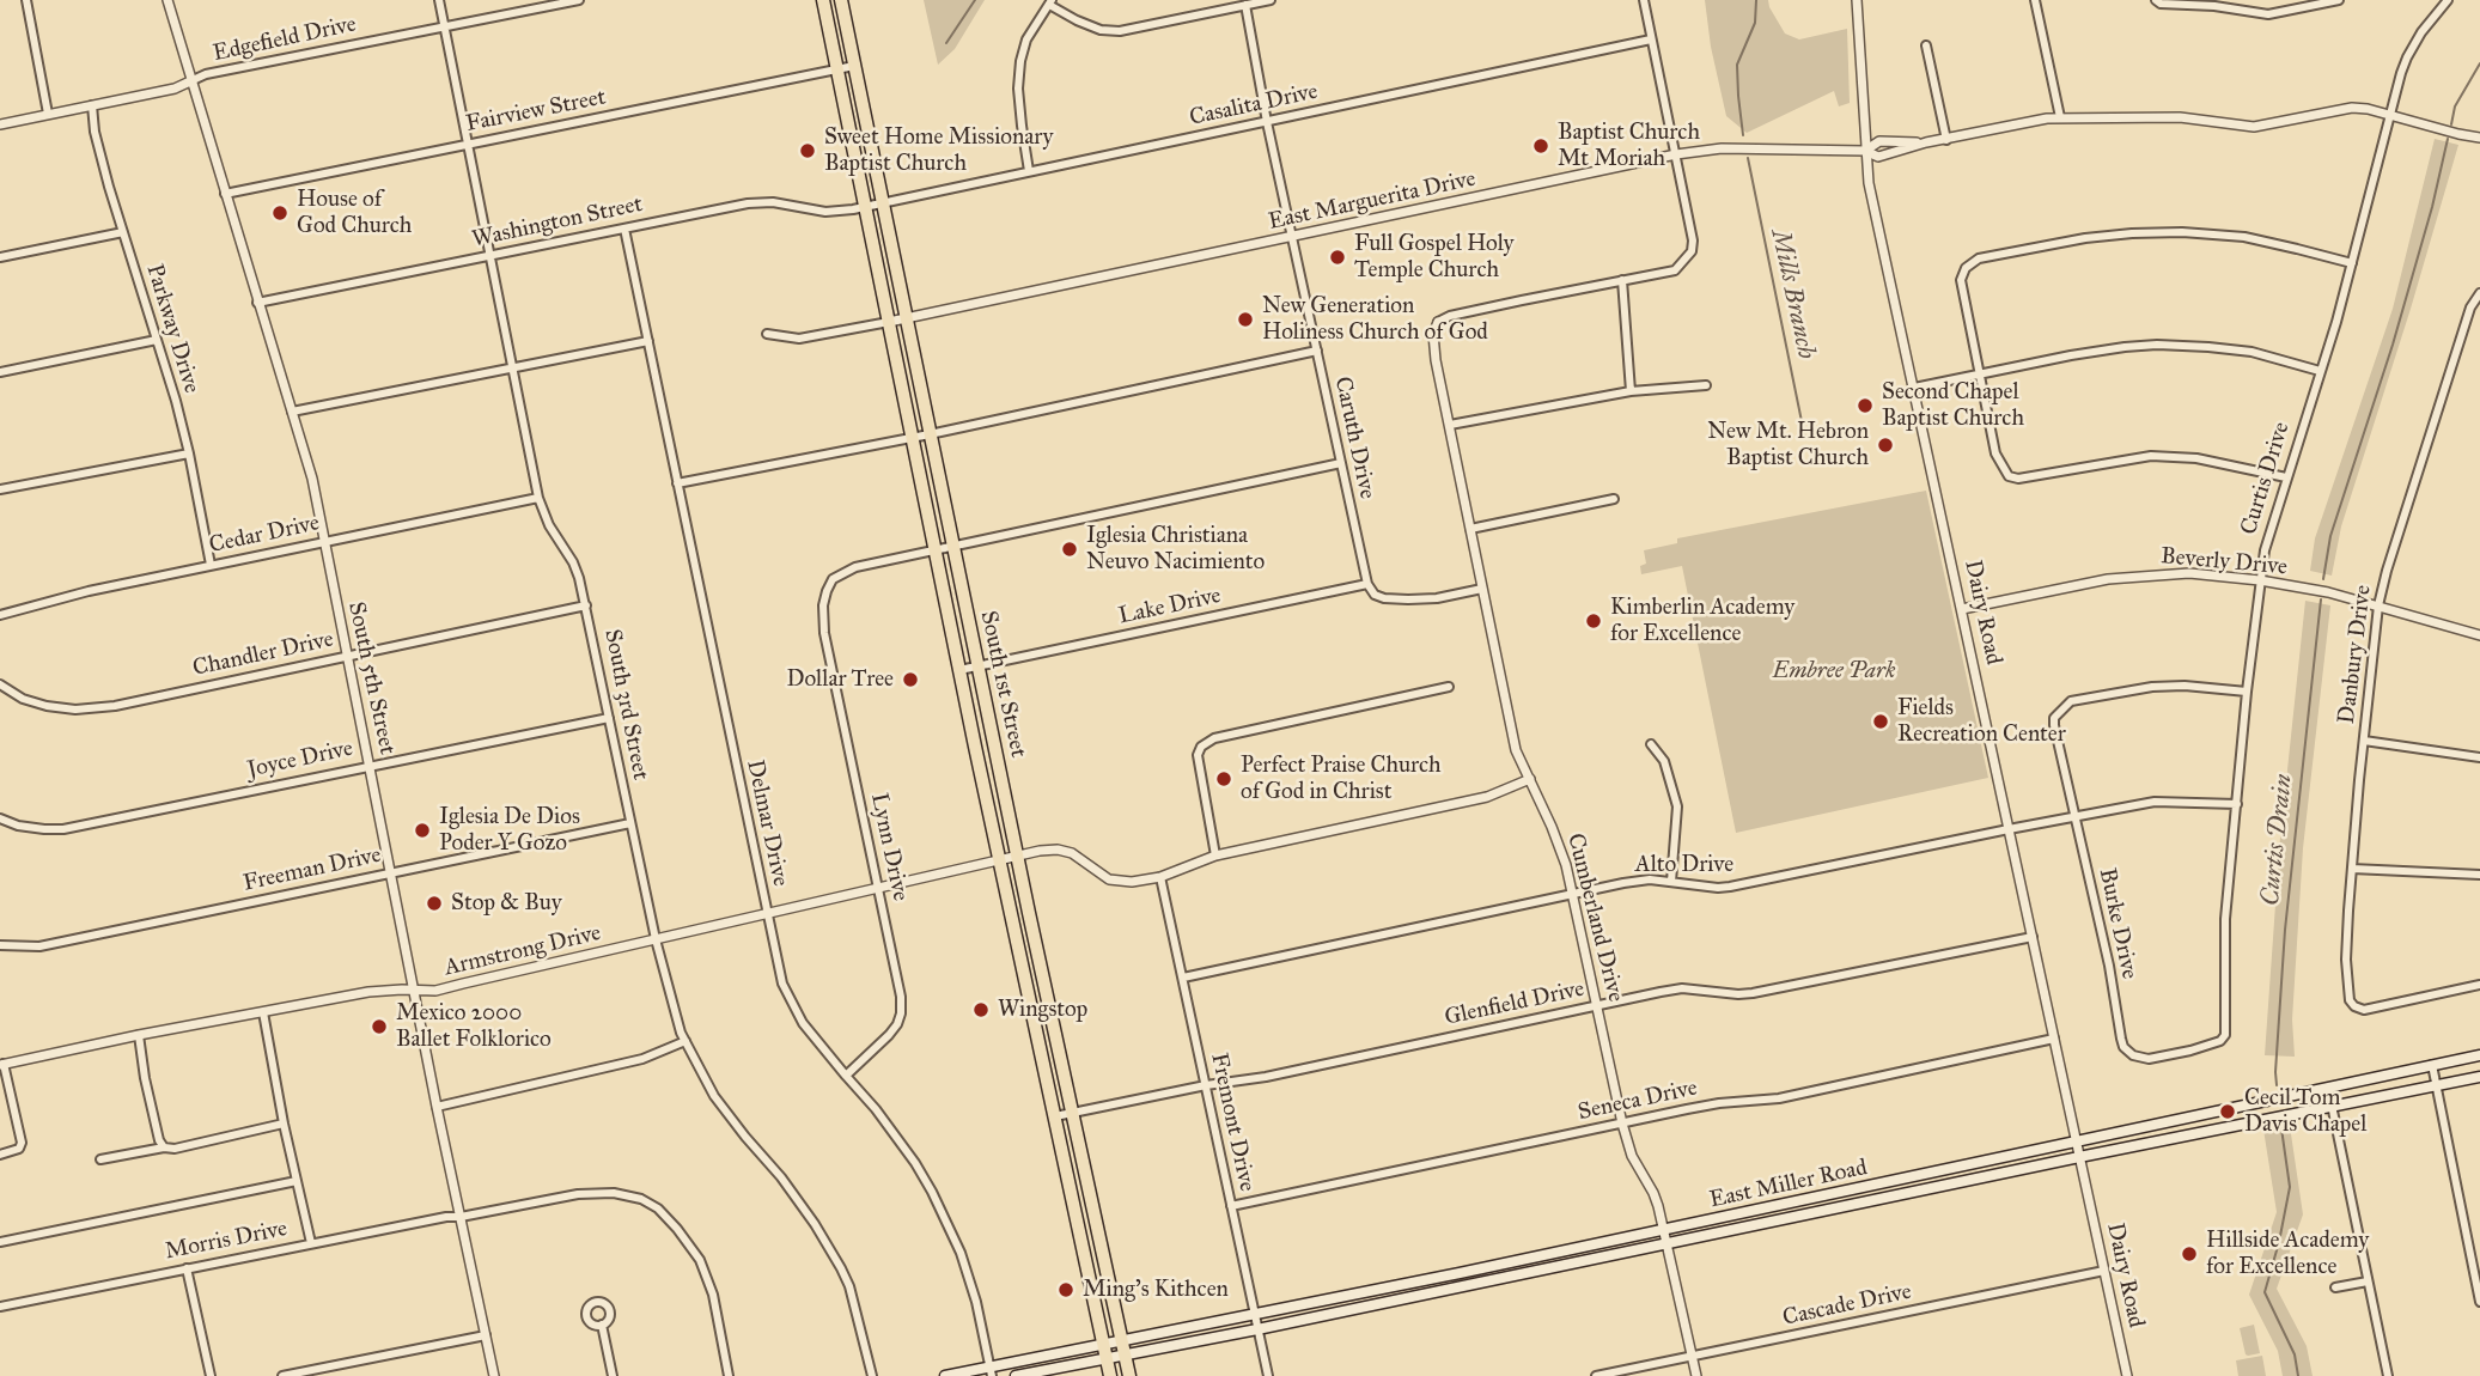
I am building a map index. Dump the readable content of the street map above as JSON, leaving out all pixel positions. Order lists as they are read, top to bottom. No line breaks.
{"streets":{"main road":["South 1st Street","East Miller Road"],"street":["Edgefield Drive","Casalita Drive","Fairview Street","East Marguerita Drive","Washington Street","Parkway Drive","Caruth Drive","Curtis Drive","Cedar Drive","Beverly Drive","Lake Drive","Dairy Road","Chandler Drive","Danbury Drive","South 5th Street","South 3rd Street","Joyce Drive","Delmar Drive","Lynn Drive","Alto Drive","Freeman Drive","Cumberland Drive","Burke Drive","Armstrong Drive","Glenfield Drive","Seneca Drive","Fremont Drive","Morris Drive","Cascade Drive"]},"crossings":[["Edgefield Drive","Parkway Drive"],["Edgefield Drive","South 5th Street"],["Edgefield Drive","South 3rd Street"],["Casalita Drive","Washington Street"],["Casalita Drive","Caruth Drive"],["Casalita Drive","South 1st Street"],["Fairview Street","South 5th Street"],["Fairview Street","South 1st Street"],["Fairview Street","South 3rd Street"],["East Marguerita Drive","Caruth Drive"],["East Marguerita Drive","Curtis Drive"],["East Marguerita Drive","Dairy Road"],["East Marguerita Drive","South 1st Street"],["Washington Street","South 5th Street"],["Washington Street","South 1st Street"],["Washington Street","South 3rd Street"],["Washington Street","Delmar Drive"],["Parkway Drive","Cedar Drive"],["Caruth Drive","Lake Drive"],["Curtis Drive","Beverly Drive"],["Curtis Drive","Alto Drive"],["Curtis Drive","Burke Drive"],["Cedar Drive","South 5th Street"],["Cedar Drive","South 3rd Street"],["Beverly Drive","Dairy Road"],["Beverly Drive","Danbury Drive"],["Lake Drive","South 1st Street"],["Dairy Road","Alto Drive"],["Dairy Road","Glenfield Drive"],["Dairy Road","Seneca Drive"],["Dairy Road","East Miller Road"],["Dairy Road","Cascade Drive"],["Chandler Drive","South 5th Street"],["Chandler Drive","South 3rd Street"],["South 5th Street","Joyce Drive"],["South 5th Street","Freeman Drive"],["South 5th Street","Armstrong Drive"],["South 5th Street","Morris Drive"],["South 1st Street","Lynn Drive"],["South 1st Street","Armstrong Drive"],["South 1st Street","Glenfield Drive"],["South 1st Street","East Miller Road"],["South 3rd Street","Joyce Drive"],["South 3rd Street","Freeman Drive"],["South 3rd Street","Armstrong Drive"],["Delmar Drive","Lynn Drive"],["Delmar Drive","Armstrong Drive"],["Delmar Drive","East Miller Road"],["Lynn Drive","Armstrong Drive"],["Alto Drive","Cumberland Drive"],["Alto Drive","Burke Drive"],["Alto Drive","Fremont Drive"],["Cumberland Drive","Armstrong Drive"],["Cumberland Drive","Glenfield Drive"],["Cumberland Drive","Seneca Drive"],["Cumberland Drive","East Miller Road"],["Cumberland Drive","Cascade Drive"],["Armstrong Drive","Fremont Drive"],["Glenfield Drive","Fremont Drive"],["Seneca Drive","Fremont Drive"],["Fremont Drive","East Miller Road"]],"water":["Mills Branch","Curtis Drain"],"parks":["Embree Park"],"places":["Baptist Church Mt Moriah","Sweet Home Missionary Baptist Church","House of God Church","Full Gospel Holy Temple Church","New Generation Holiness Church of God","Second Chapel Baptist Church","New Mt. Hebron Baptist Church","Iglesia Christiana Neuvo Nacimiento","Kimberlin Academy for Excellence","Dollar Tree","Fields Recreation Center","Perfect Praise Church of God in Christ","Iglesia De Dios Poder Y Gozo","Stop & Buy","Wingstop","Mexico 2000 Ballet Folklorico","Cecil Tom Davis Chapel","Hillside Academy for Excellence","Ming's Kithcen"]}
